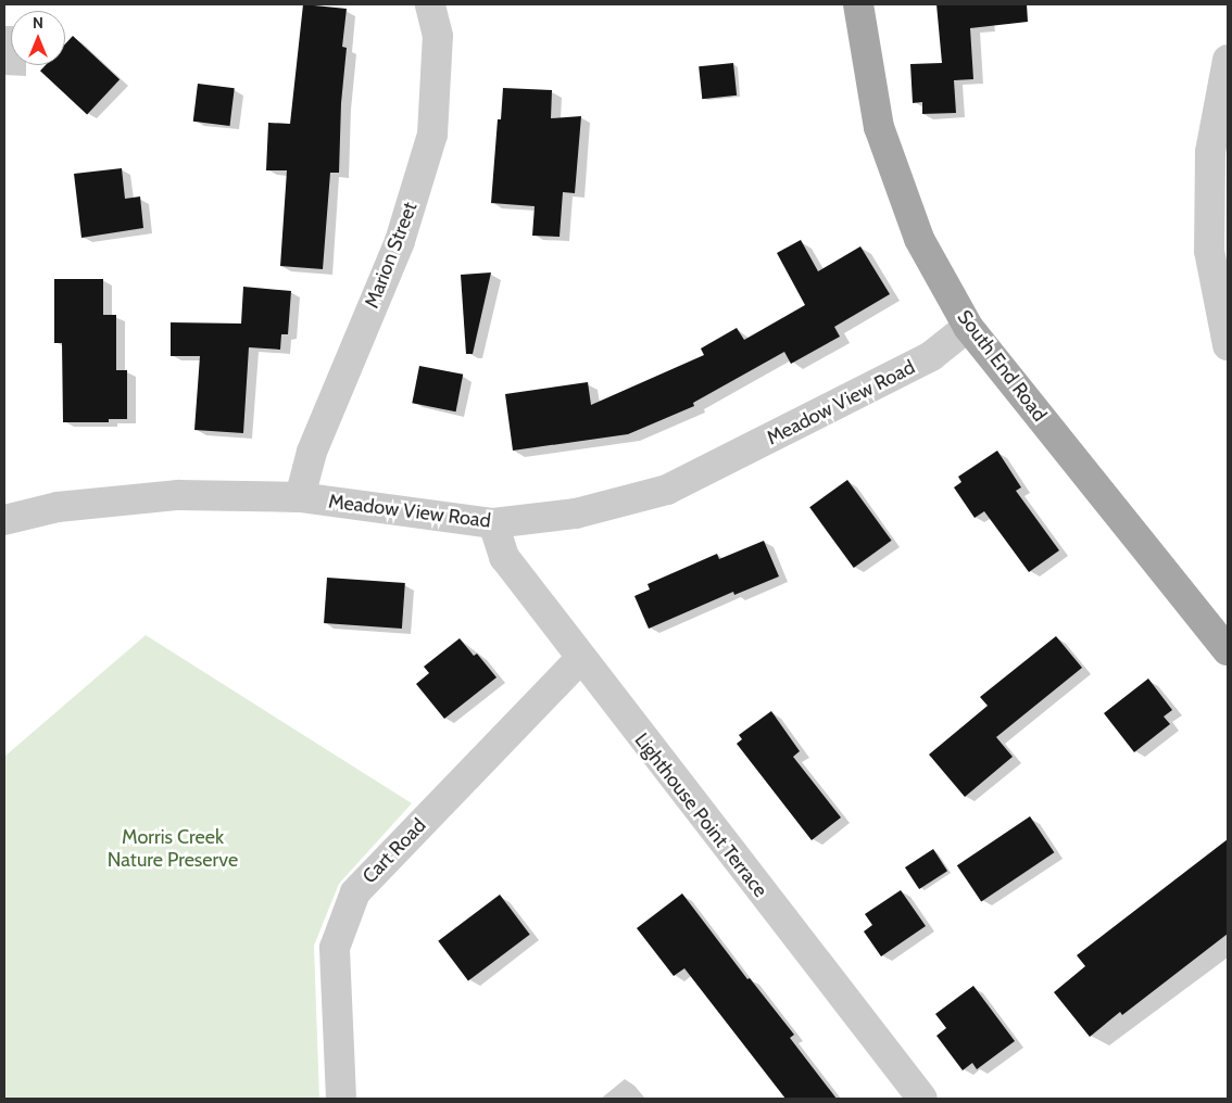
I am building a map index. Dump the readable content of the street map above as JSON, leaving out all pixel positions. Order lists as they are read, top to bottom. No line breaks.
{"streets":{"main road":["South End Road"],"street":["Marion Street","Meadow View Road","Lighthouse Point Terrace","Cart Road"]},"crossings":[["Marion Street","Meadow View Road"],["South End Road","Meadow View Road"],["Meadow View Road","Lighthouse Point Terrace"],["Lighthouse Point Terrace","Cart Road"]],"parks":["Morris Creek Nature Preserve"],"north":"top"}
